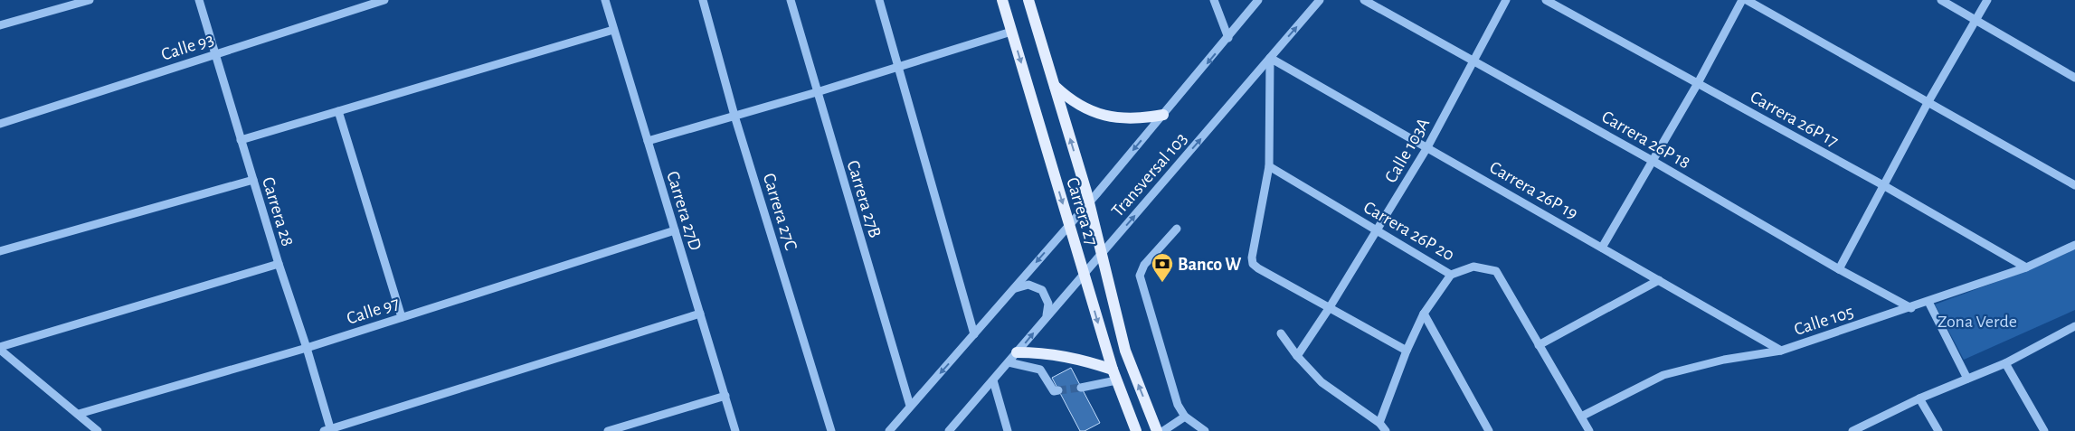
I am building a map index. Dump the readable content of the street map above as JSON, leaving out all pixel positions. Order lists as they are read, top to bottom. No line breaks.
{"streets":{"main road":["Carrera 27"],"street":["Calle 93","Carrera 26P 17","Carrera 26P 18","Calle 103A","Transversal 103","Carrera 26P 19","Carrera 27B","Carrera 27D","Carrera 28","Carrera 27C","Carrera 26P 20","Calle 97","Calle 105"]},"crossings":[["Calle 93","Carrera 28"],["Carrera 26P 17","Calle 105"],["Carrera 26P 18","Calle 103A"],["Carrera 26P 18","Calle 105"],["Calle 103A","Carrera 26P 19"],["Calle 103A","Carrera 26P 20"],["Transversal 103","Carrera 26P 19"],["Transversal 103","Carrera 27B"],["Transversal 103","Carrera 27"],["Carrera 26P 19","Calle 105"],["Carrera 27D","Calle 97"],["Carrera 28","Calle 97"],["Carrera 26P 20","Calle 105"]],"parks":["Zona Verde"],"places":{"bank":["Banco W"]}}
